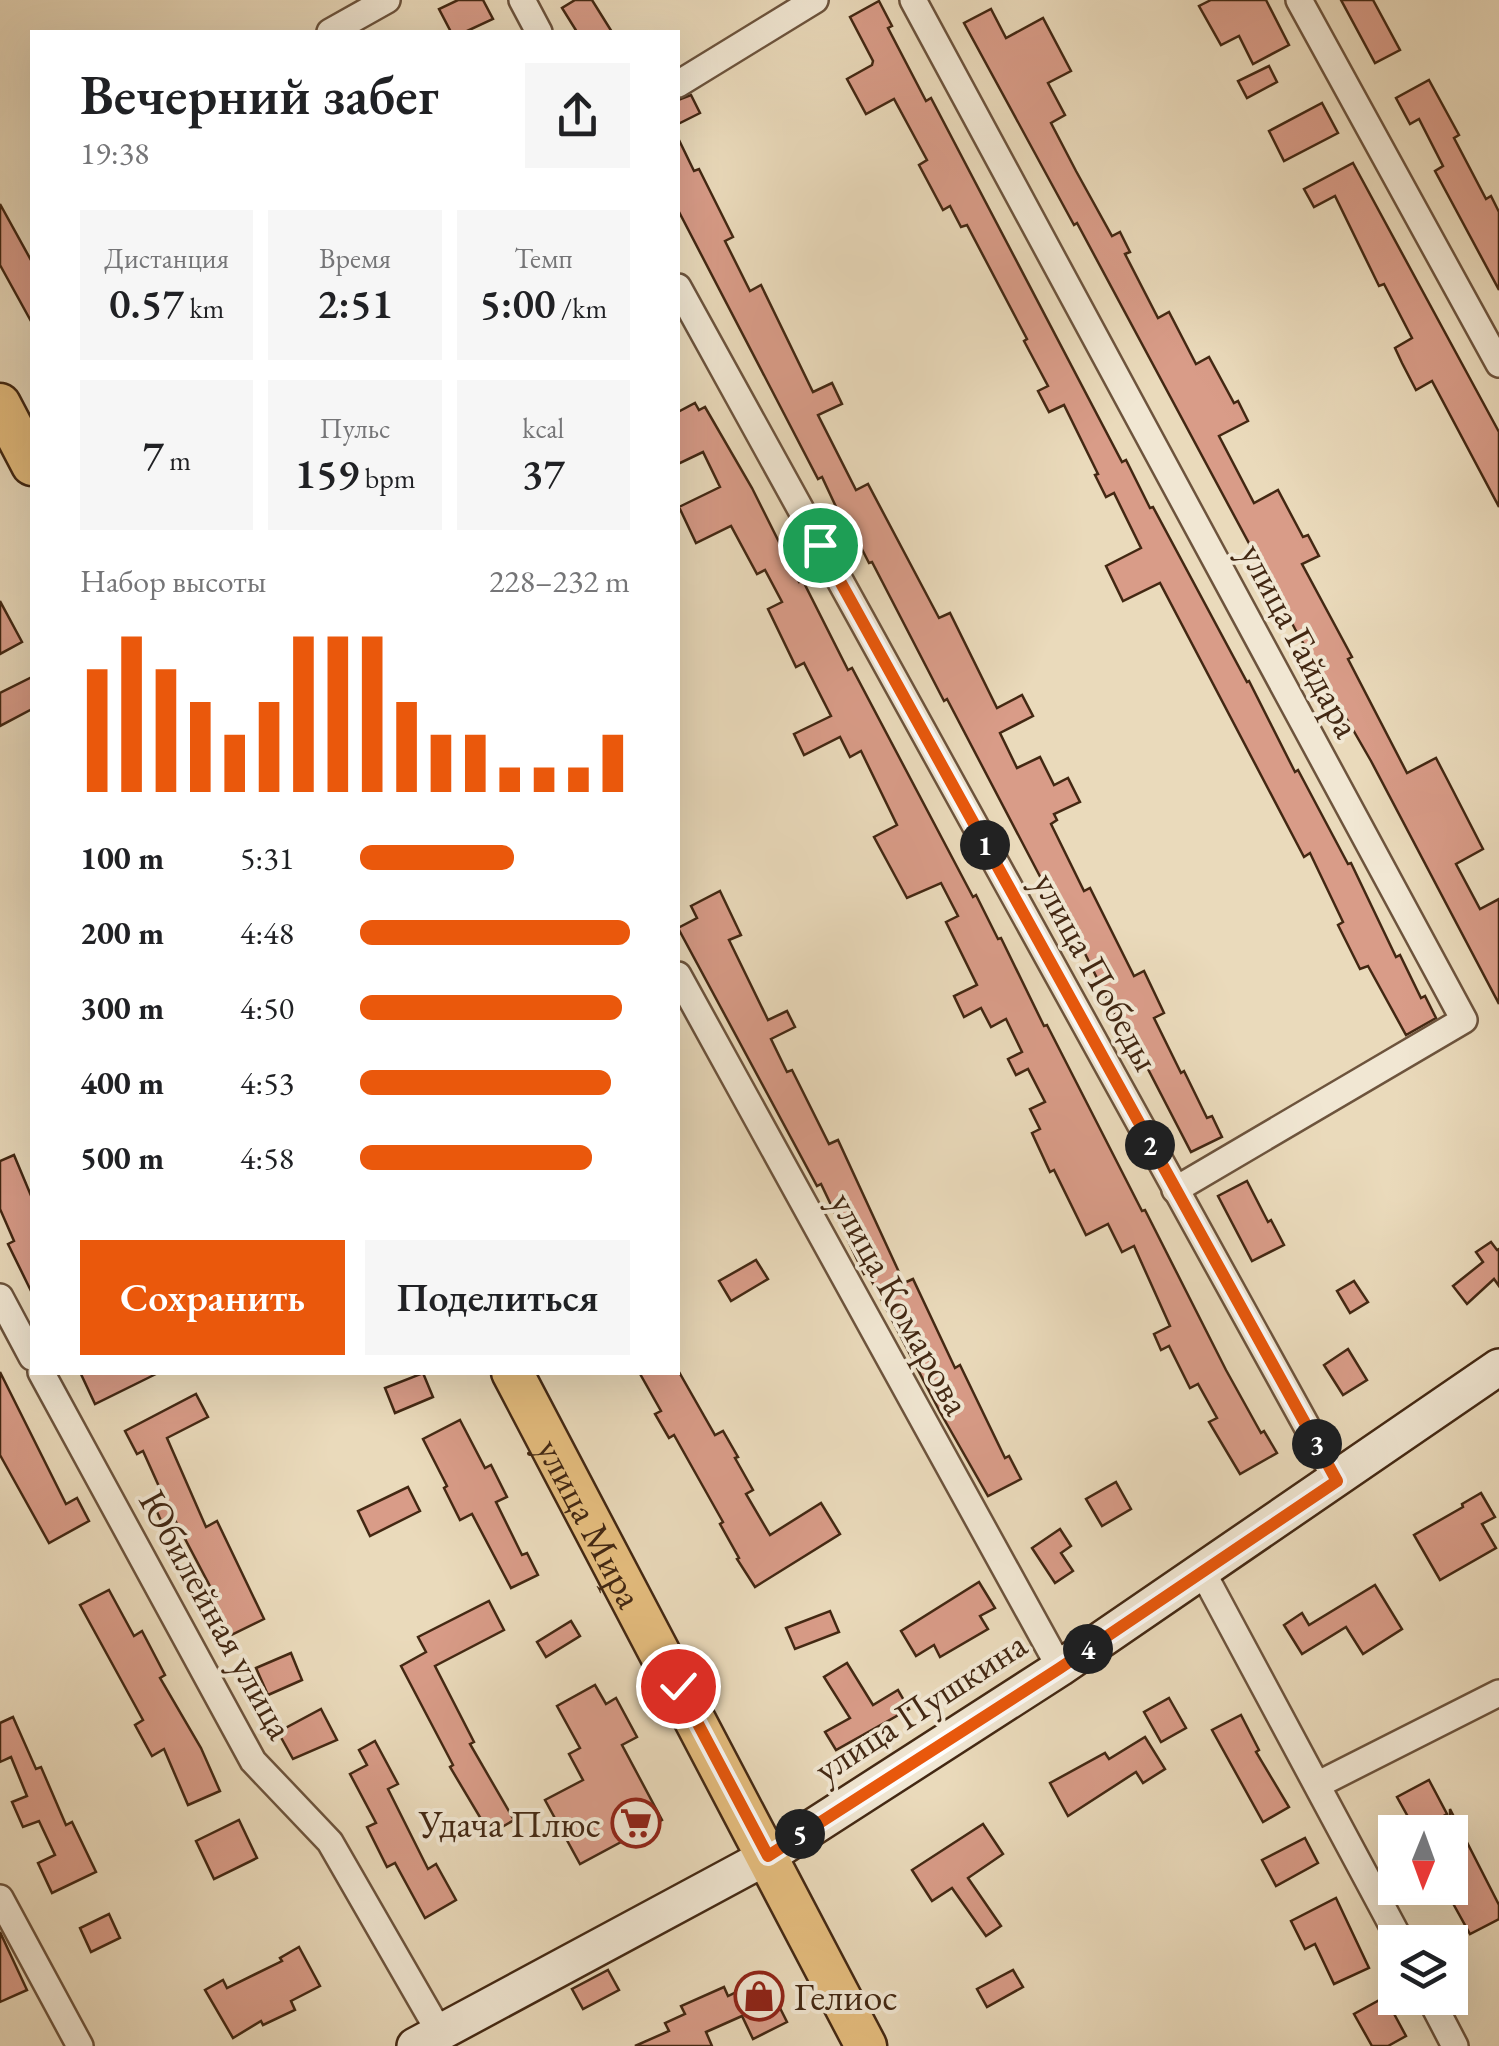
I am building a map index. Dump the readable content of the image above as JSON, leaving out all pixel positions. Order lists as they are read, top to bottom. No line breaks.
{"streets":{"main road":["улица Мира"],"street":["улица Гайдара","улица Победы","улица Комарова","Юбилейная улица","улица Пушкина"]},"crossings":[["улица Гайдара","улица Победы"],["улица Победы","улица Пушкина"],["улица Комарова","улица Пушкина"],["улица Мира","улица Пушкина"],["Юбилейная улица","улица Пушкина"]],"places":{"supermarket":["Удача Плюс"],"shop":["Гелиос"]},"north":"bottom","page":{"heading":["Вечерний забег","19:38"],"stats":[["Дистанция","0.57 km"],["Время","2:51"],["Темп","5:00 /km"],["7 m"],["Пульс","159 bpm"],["kcal","37"]],"chart":["Набор высоты","228–232 m"],"pins":["1","2","3","4","5"],"list":[{"name":"100 m","note":"5:31"},{"name":"200 m","note":"4:48"},{"name":"300 m","note":"4:50"},{"name":"400 m","note":"4:53"},{"name":"500 m","note":"4:58"}],"buttons":["Сохранить","Поделиться"]}}
